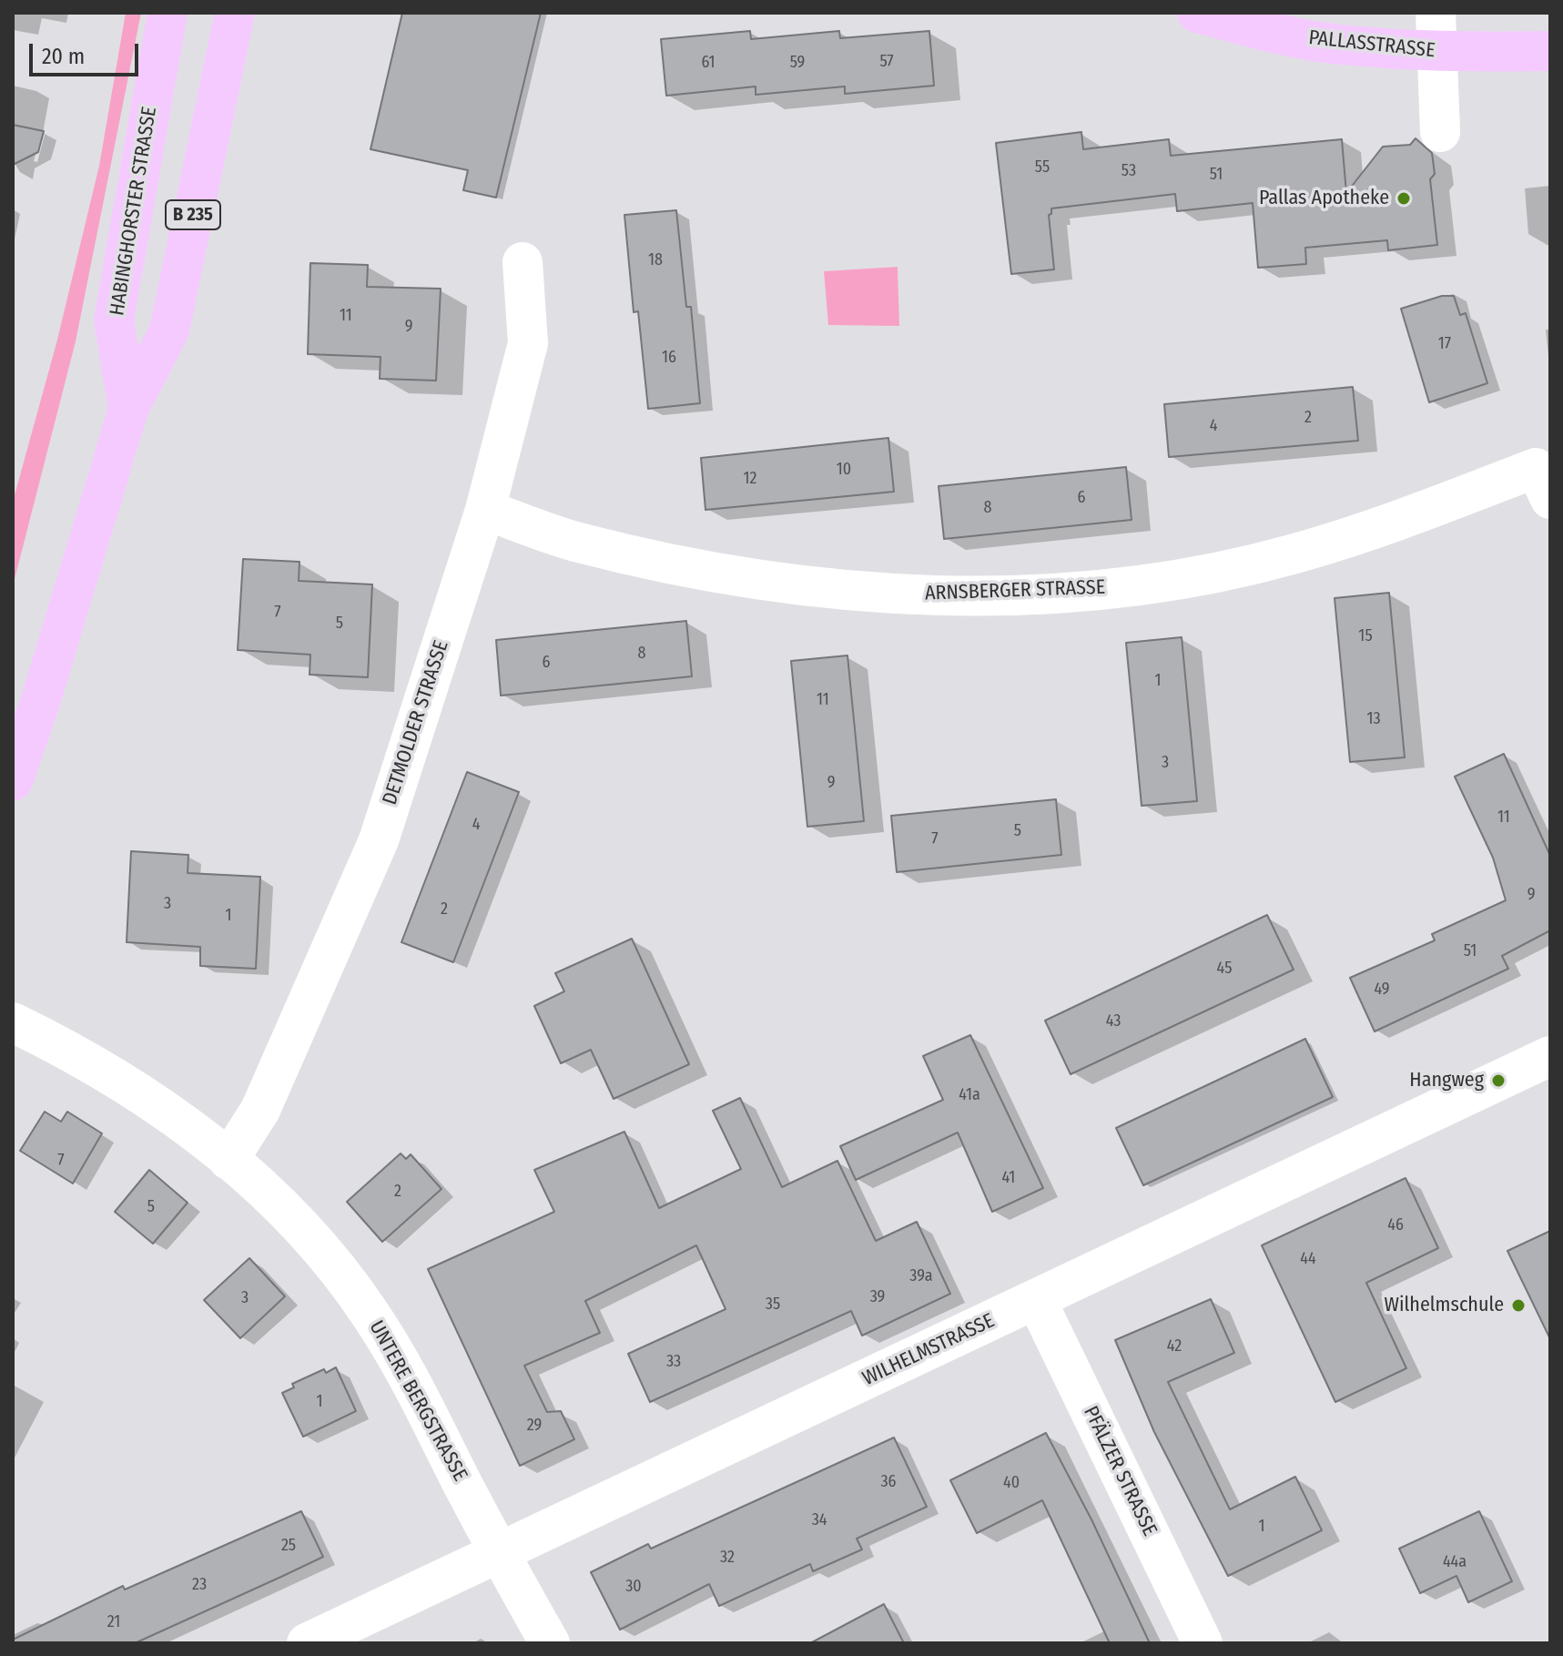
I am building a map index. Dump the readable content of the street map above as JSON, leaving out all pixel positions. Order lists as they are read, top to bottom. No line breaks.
{"streets":{"main road":["PALLASSTRASSE","HABINGHORSTER STRASSE","B 235"],"street":["ARNSBERGER STRASSE","DETMOLDER STRASSE","WILHELMSTRASSE","UNTERE BERGSTRASSE","PFÄLZER STRASSE"]},"crossings":[["ARNSBERGER STRASSE","DETMOLDER STRASSE"],["DETMOLDER STRASSE","UNTERE BERGSTRASSE"],["WILHELMSTRASSE","UNTERE BERGSTRASSE"],["WILHELMSTRASSE","PFÄLZER STRASSE"]],"places":["Pallas Apotheke","Hangweg","Wilhelmschule"],"house_numbers":["57","61","59","55","53","51","18","11","9","17","16","2","4","10","12","6","8","7","5","15","8","6","1","11","13","3","9","11","4","5","7","9","3","2","1","51","45","49","43","41a","7","41","2","5","46","44","39a","39","3","35","42","33","1","29","36","40","34","1","25","32","44a","23","30","21"],"scale_bar":"20 m"}
